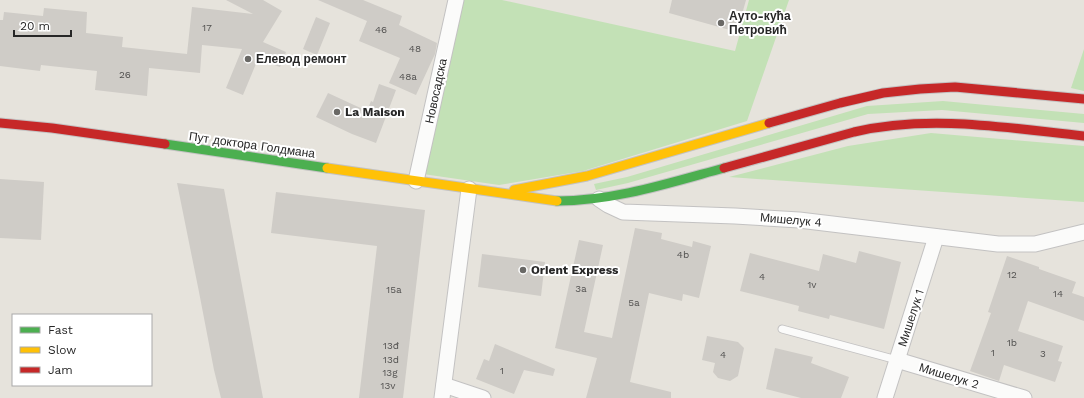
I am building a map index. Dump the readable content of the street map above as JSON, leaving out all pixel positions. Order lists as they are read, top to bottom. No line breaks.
{"streets":{"street":["Новосадска","Пут доктора Голдмана","Мишелук 4","Мишелук 1","Мишелук 2"]},"crossings":[["Новосадска","Пут доктора Голдмана"],["Мишелук 4","Мишелук 1"],["Мишелук 1","Мишелук 2"]],"places":["Ауто-кућа Петровић","Елевод ремонт","La Maison","Orient Express"],"house_numbers":["17","46","48","26","48a","4b","12","4","1v","3a","15a","14","5a","1b","13đ","1","3","4","13d","1","13g","13v"],"legend":["Fast","Slow","Jam"],"scale_bar":"20 m"}
